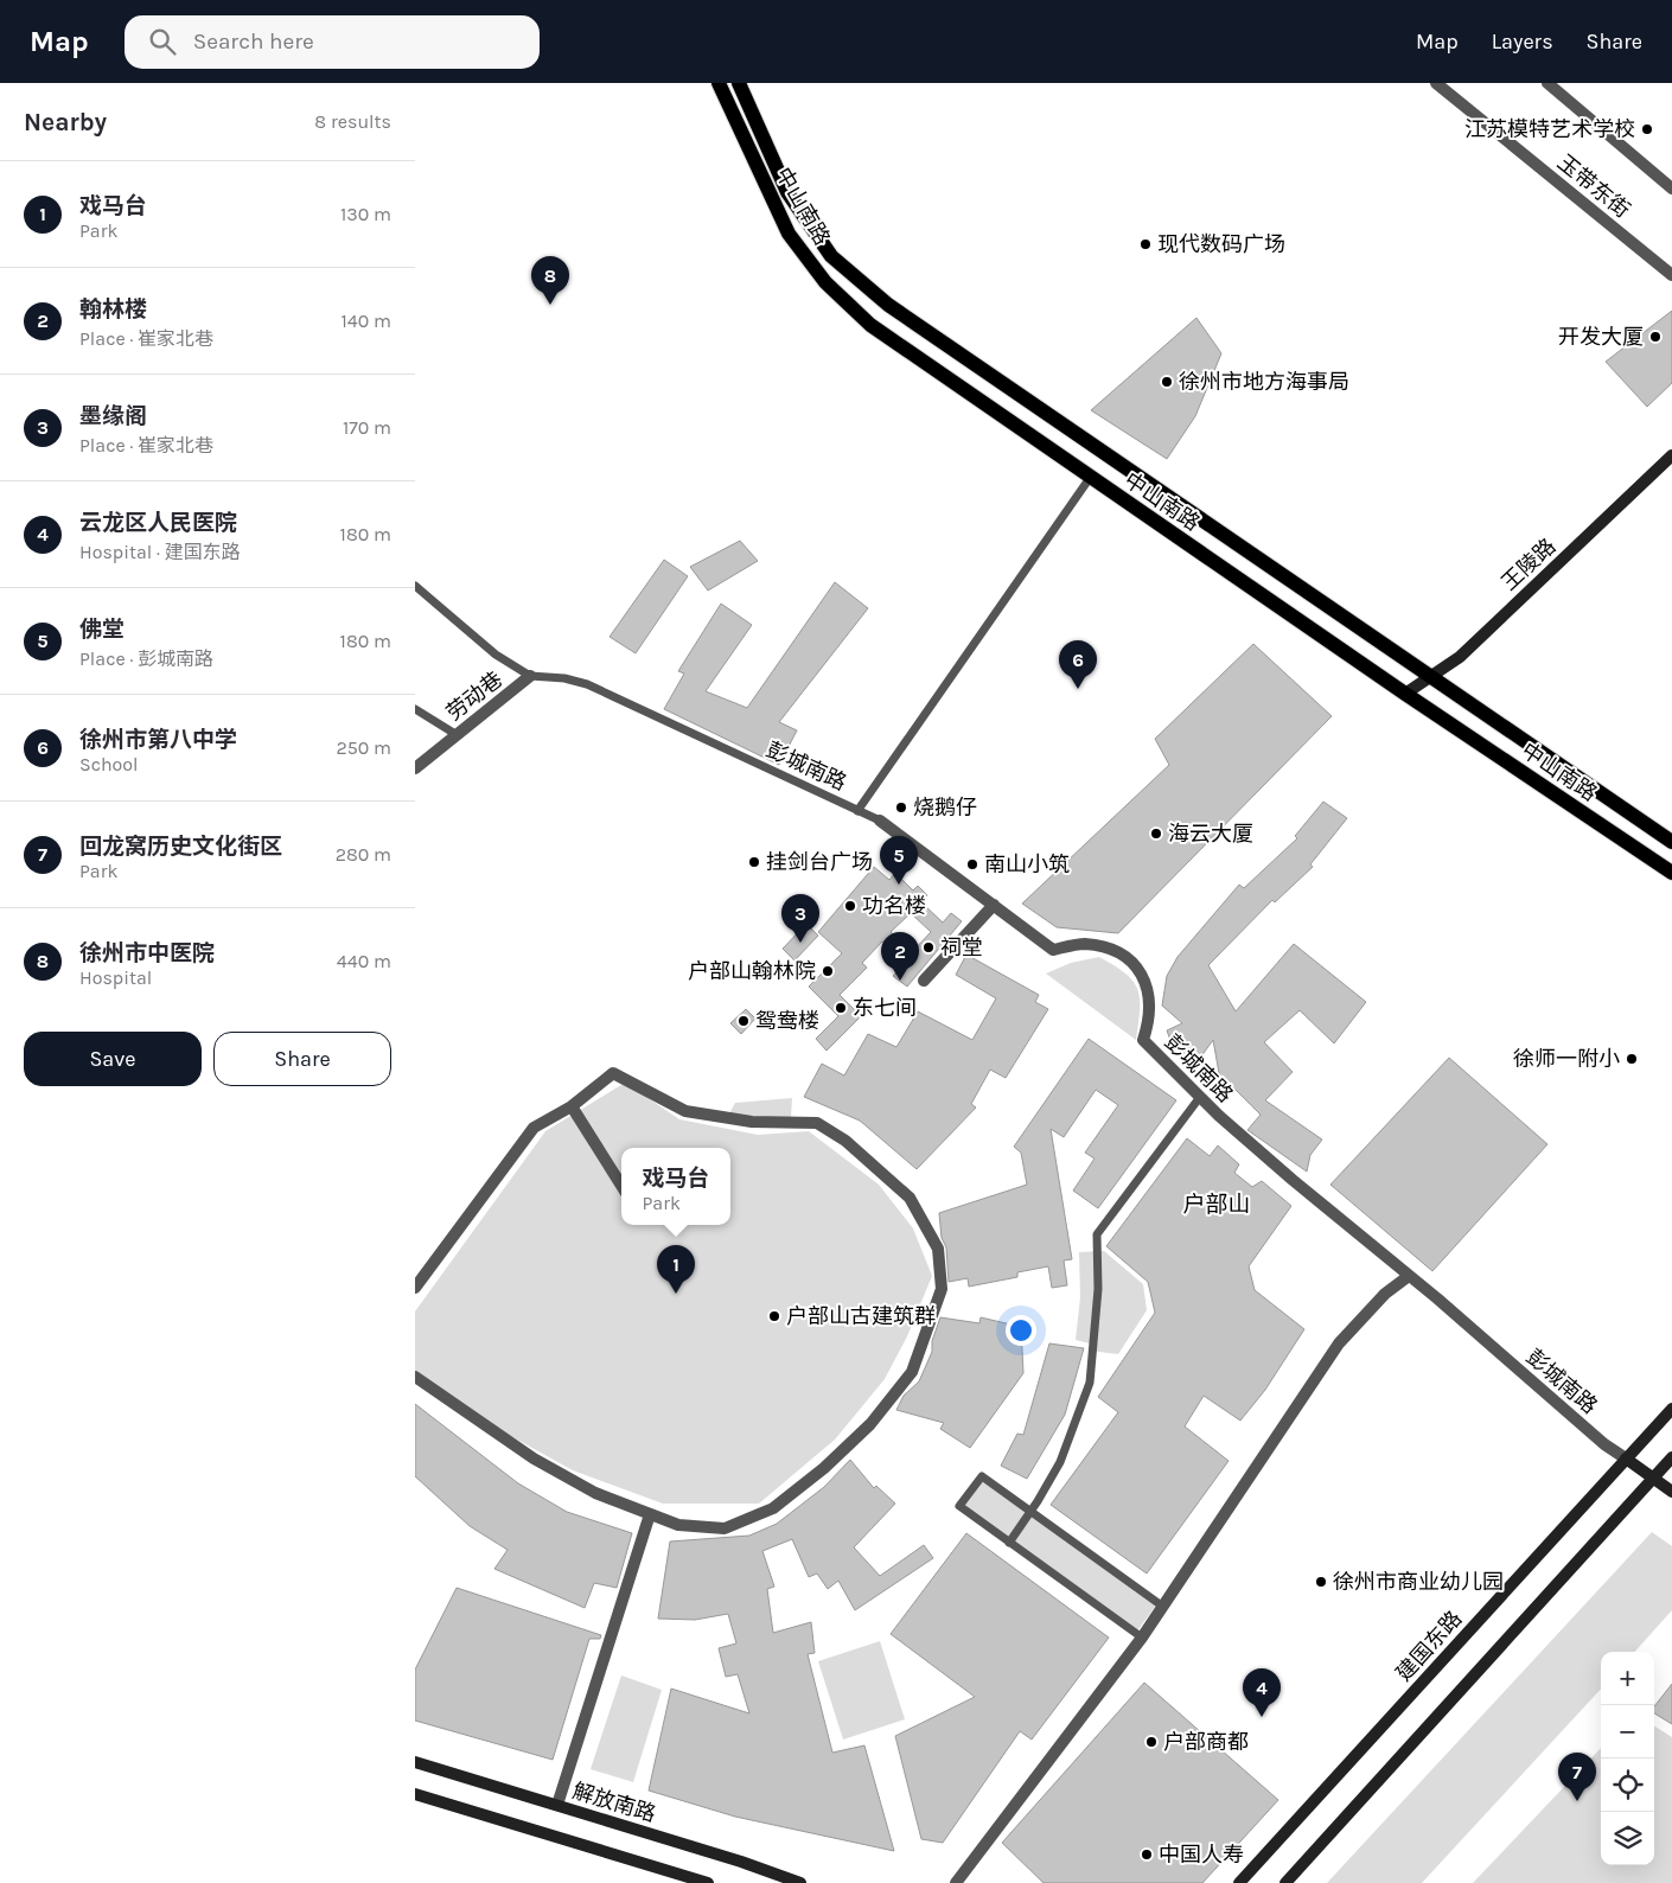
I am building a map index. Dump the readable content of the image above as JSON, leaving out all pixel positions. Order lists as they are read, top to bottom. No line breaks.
{"streets":{"main road":["中山南路","王陵路","建国东路","解放南路"],"street":["玉带东街","劳动巷","彭城南路"]},"crossings":[["中山南路","王陵路"],["劳动巷","彭城南路"],["彭城南路","建国东路"]],"districts":["户部山"],"places":["江苏模特艺术学校","现代数码广场","开发大厦","徐州市地方海事局","烧鹅仔","海云大厦","挂剑台广场","南山小筑","功名楼","祠堂","户部山翰林院","东七间","鸳鸯楼","徐师一附小","户部山古建筑群","徐州市商业幼儿园","户部商都","中国人寿"],"page":{"header":"Map","search":"Search here","nav":["Map","Layers","Share"],"heading":["Nearby","8 results"],"list":[{"mark":"1","name":"戏马台","note":"Park","value":"130 m"},{"mark":"2","name":"翰林楼","note":"Place · 崔家北巷","value":"140 m"},{"mark":"3","name":"墨缘阁","note":"Place · 崔家北巷","value":"170 m"},{"mark":"4","name":"云龙区人民医院","note":"Hospital · 建国东路","value":"180 m"},{"mark":"5","name":"佛堂","note":"Place · 彭城南路","value":"180 m"},{"mark":"6","name":"徐州市第八中学","note":"School","value":"250 m"},{"mark":"7","name":"回龙窝历史文化街区","note":"Park","value":"280 m"},{"mark":"8","name":"徐州市中医院","note":"Hospital","value":"440 m"}],"pins":["8","6","5","3","2","1","4","7"],"buttons":["Save","Share"],"popup":["戏马台","Park"],"map_buttons":["+","−"]}}
